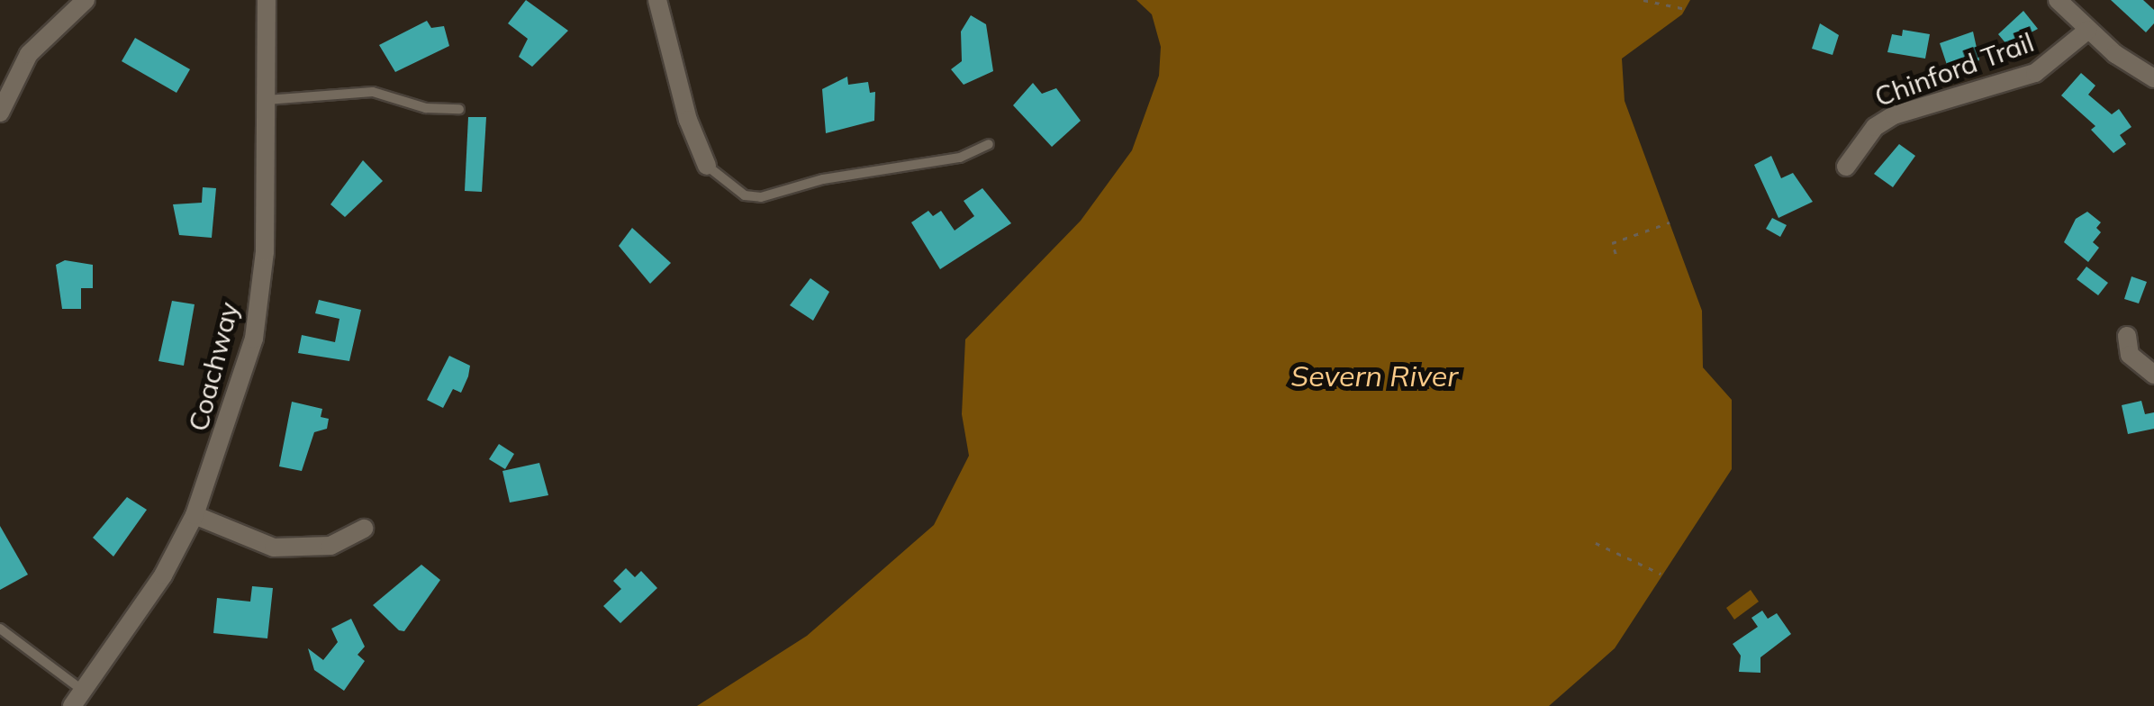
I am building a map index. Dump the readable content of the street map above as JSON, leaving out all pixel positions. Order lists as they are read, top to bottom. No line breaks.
{"streets":{"street":["Chinford Trail","Coachway"]},"water":["Severn River"]}
